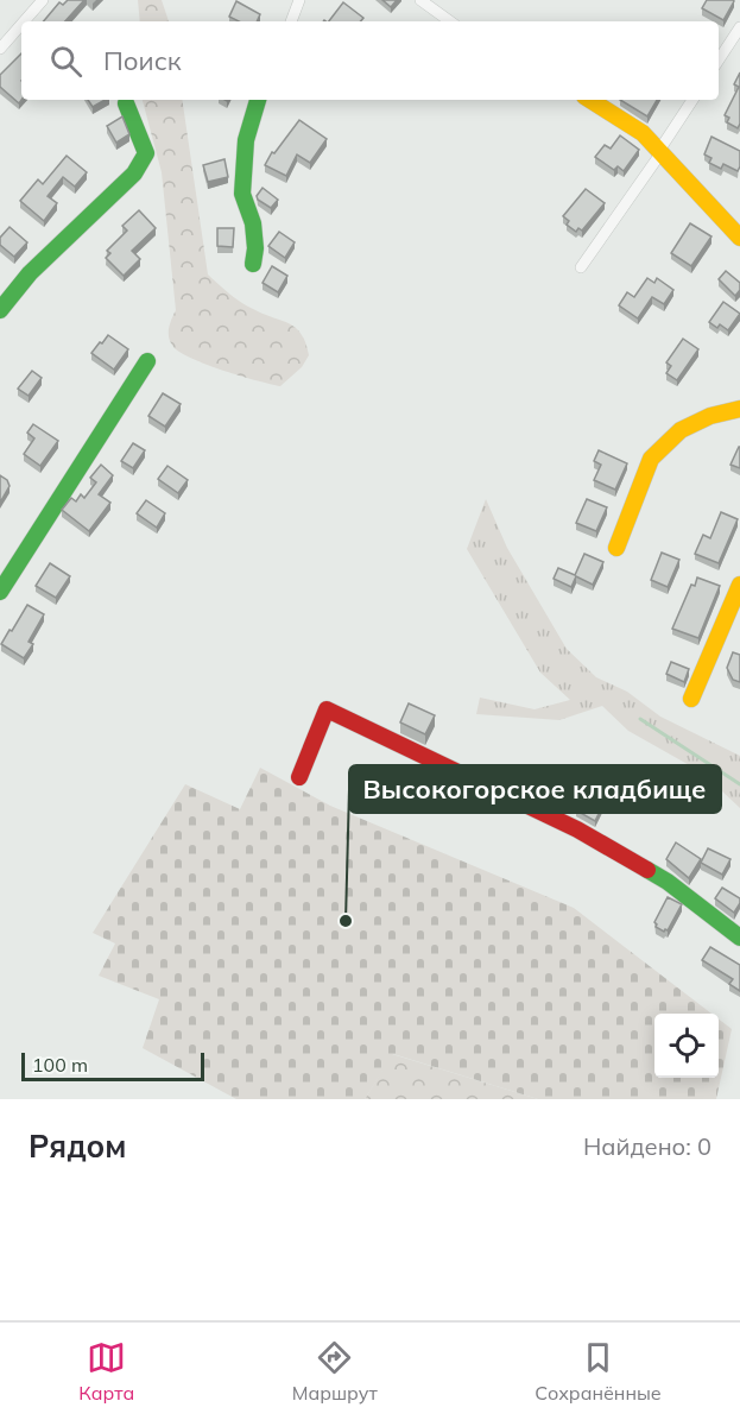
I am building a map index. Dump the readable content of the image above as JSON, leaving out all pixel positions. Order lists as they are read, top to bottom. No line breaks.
{"places":["Высокогорское кладбище"],"scale_bar":"100 m","page":{"search":"Поиск","scale":"100 m","heading":["Рядом","Найдено: 0"],"nav":["Карта","Маршрут","Сохранённые"]}}
